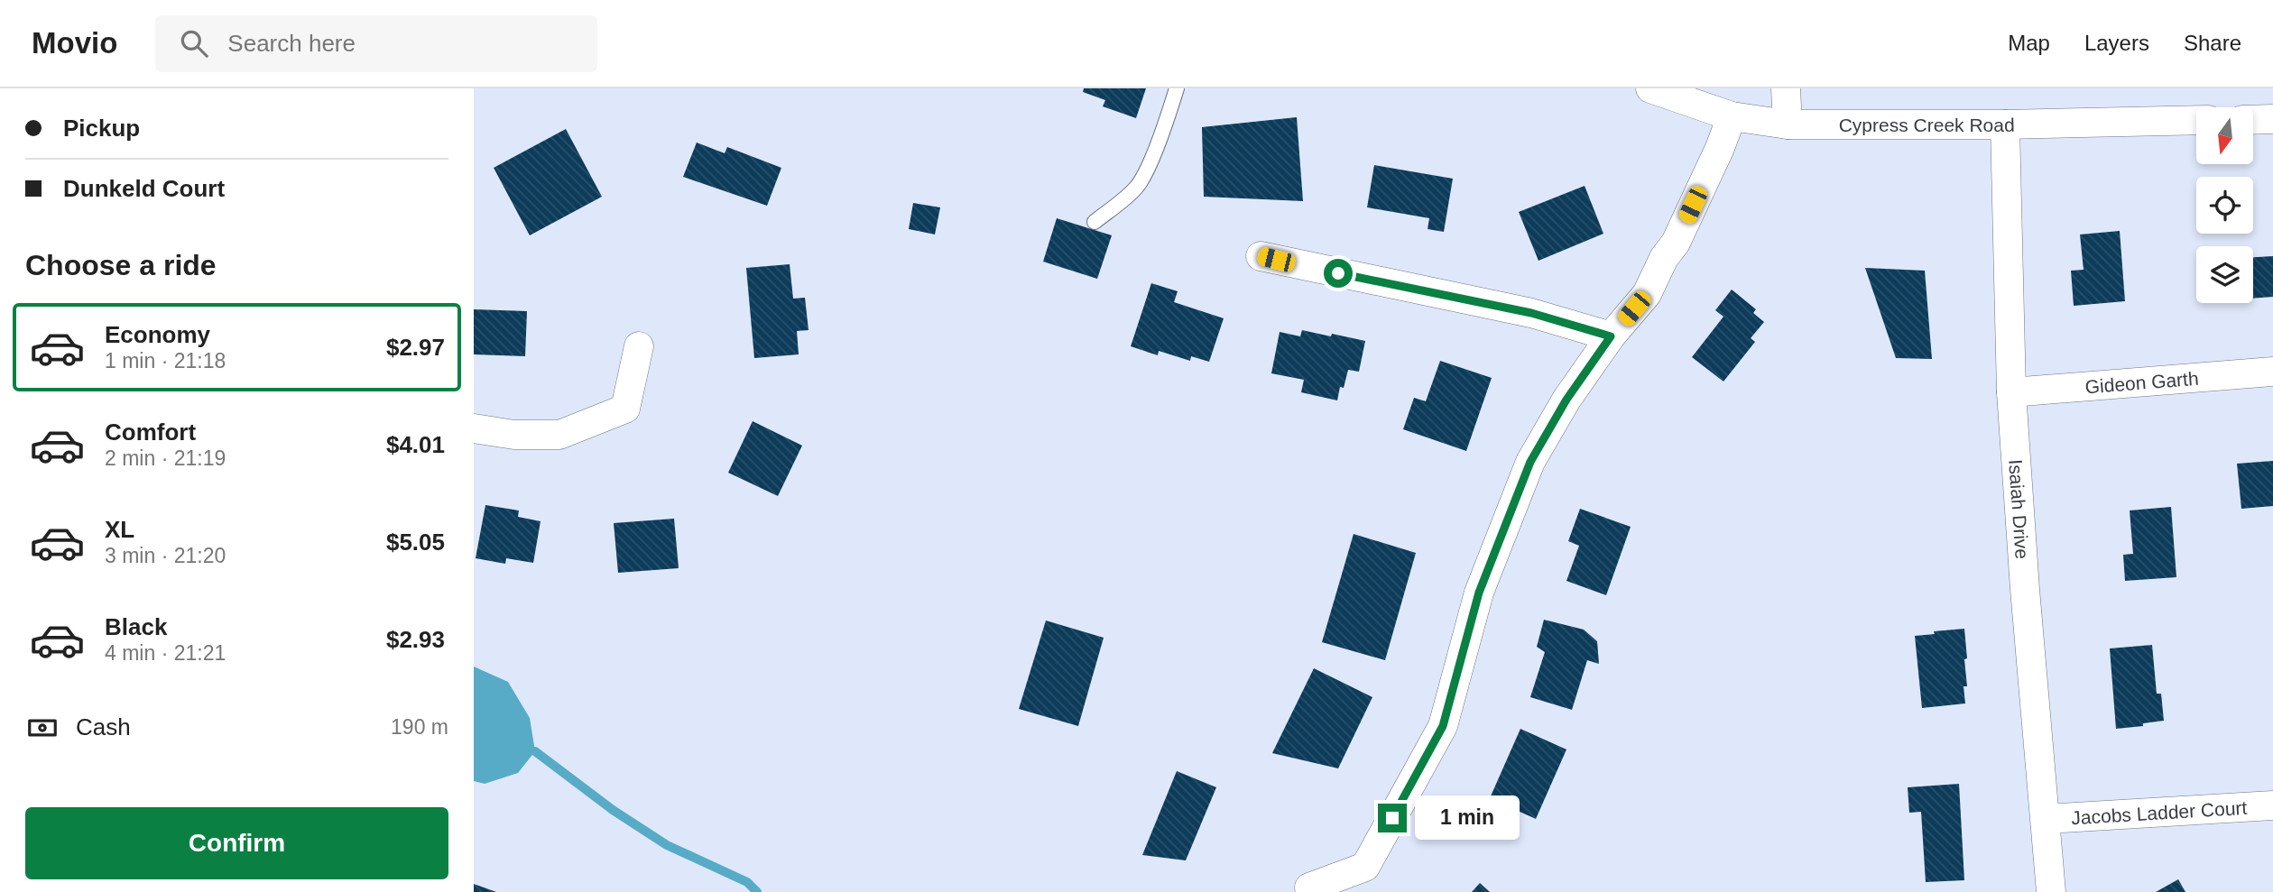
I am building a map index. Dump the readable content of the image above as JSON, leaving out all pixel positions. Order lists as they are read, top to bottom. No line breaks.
{"streets":{"street":["Cypress Creek Road","Gideon Garth","Isaiah Drive","Jacobs Ladder Court"]},"crossings":[["Cypress Creek Road","Isaiah Drive"],["Gideon Garth","Isaiah Drive"],["Isaiah Drive","Jacobs Ladder Court"]],"north":"bottom","page":{"header":"Movio","search":"Search here","nav":["Map","Layers","Share"],"banner":["Pickup","Dunkeld Court"],"heading":"Choose a ride","list":[{"name":"Economy","note":"1 min · 21:18","value":"$2.97"},{"name":"Comfort","note":"2 min · 21:19","value":"$4.01"},{"name":"XL","note":"3 min · 21:20","value":"$5.05"},{"name":"Black","note":"4 min · 21:21","value":"$2.93"}],"pay":["Cash","190 m"],"buttons":"Confirm","bubble":"1 min"}}
